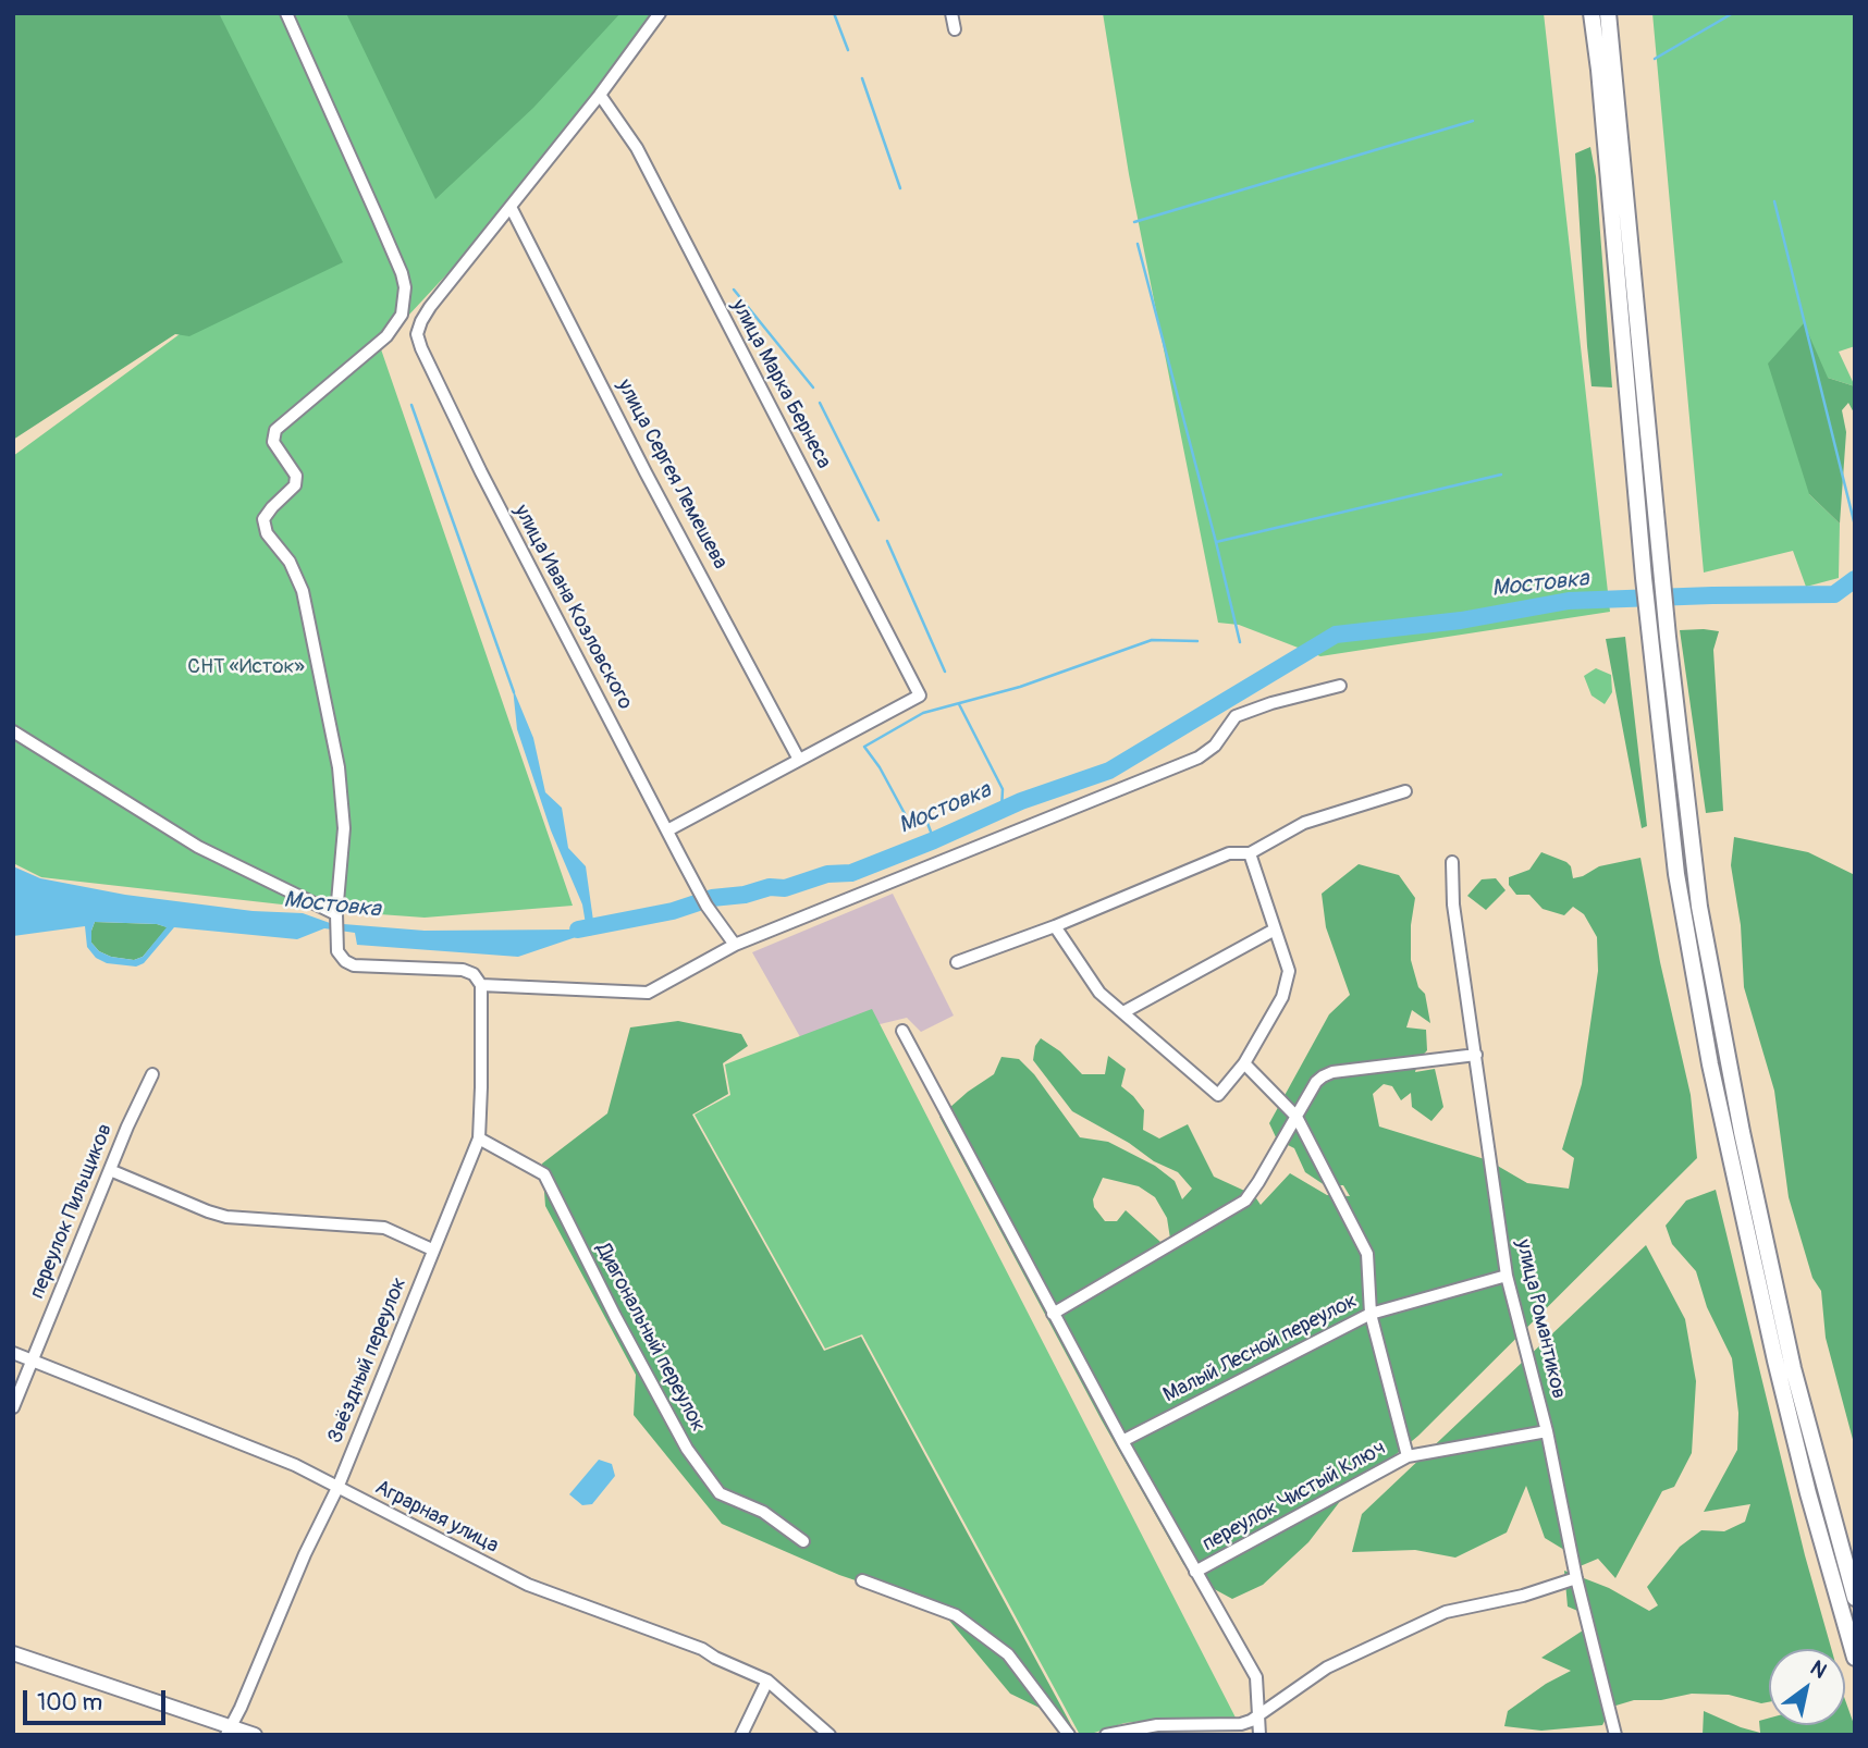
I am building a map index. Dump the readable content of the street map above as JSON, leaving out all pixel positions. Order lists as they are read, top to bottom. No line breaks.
{"streets":{"street":["улица Марка Бернеса","улица Сергея Лемешева","улица Ивана Козловского","переулок Пильщиков","улица Романтиков","Диагональный переулок","Малый Лесной переулок","Звёздный переулок","переулок Чистый Ключ","Аграрная улица"]},"crossings":[["улица Марка Бернеса","улица Сергея Лемешева"],["улица Сергея Лемешева","улица Ивана Козловского"],["переулок Пильщиков","Аграрная улица"],["улица Романтиков","Малый Лесной переулок"],["улица Романтиков","переулок Чистый Ключ"],["Диагональный переулок","Звёздный переулок"],["Звёздный переулок","Аграрная улица"]],"water":["Мостовка"],"parks":["СНТ «Исток»"],"scale_bar":"100 m","north":"top right"}
